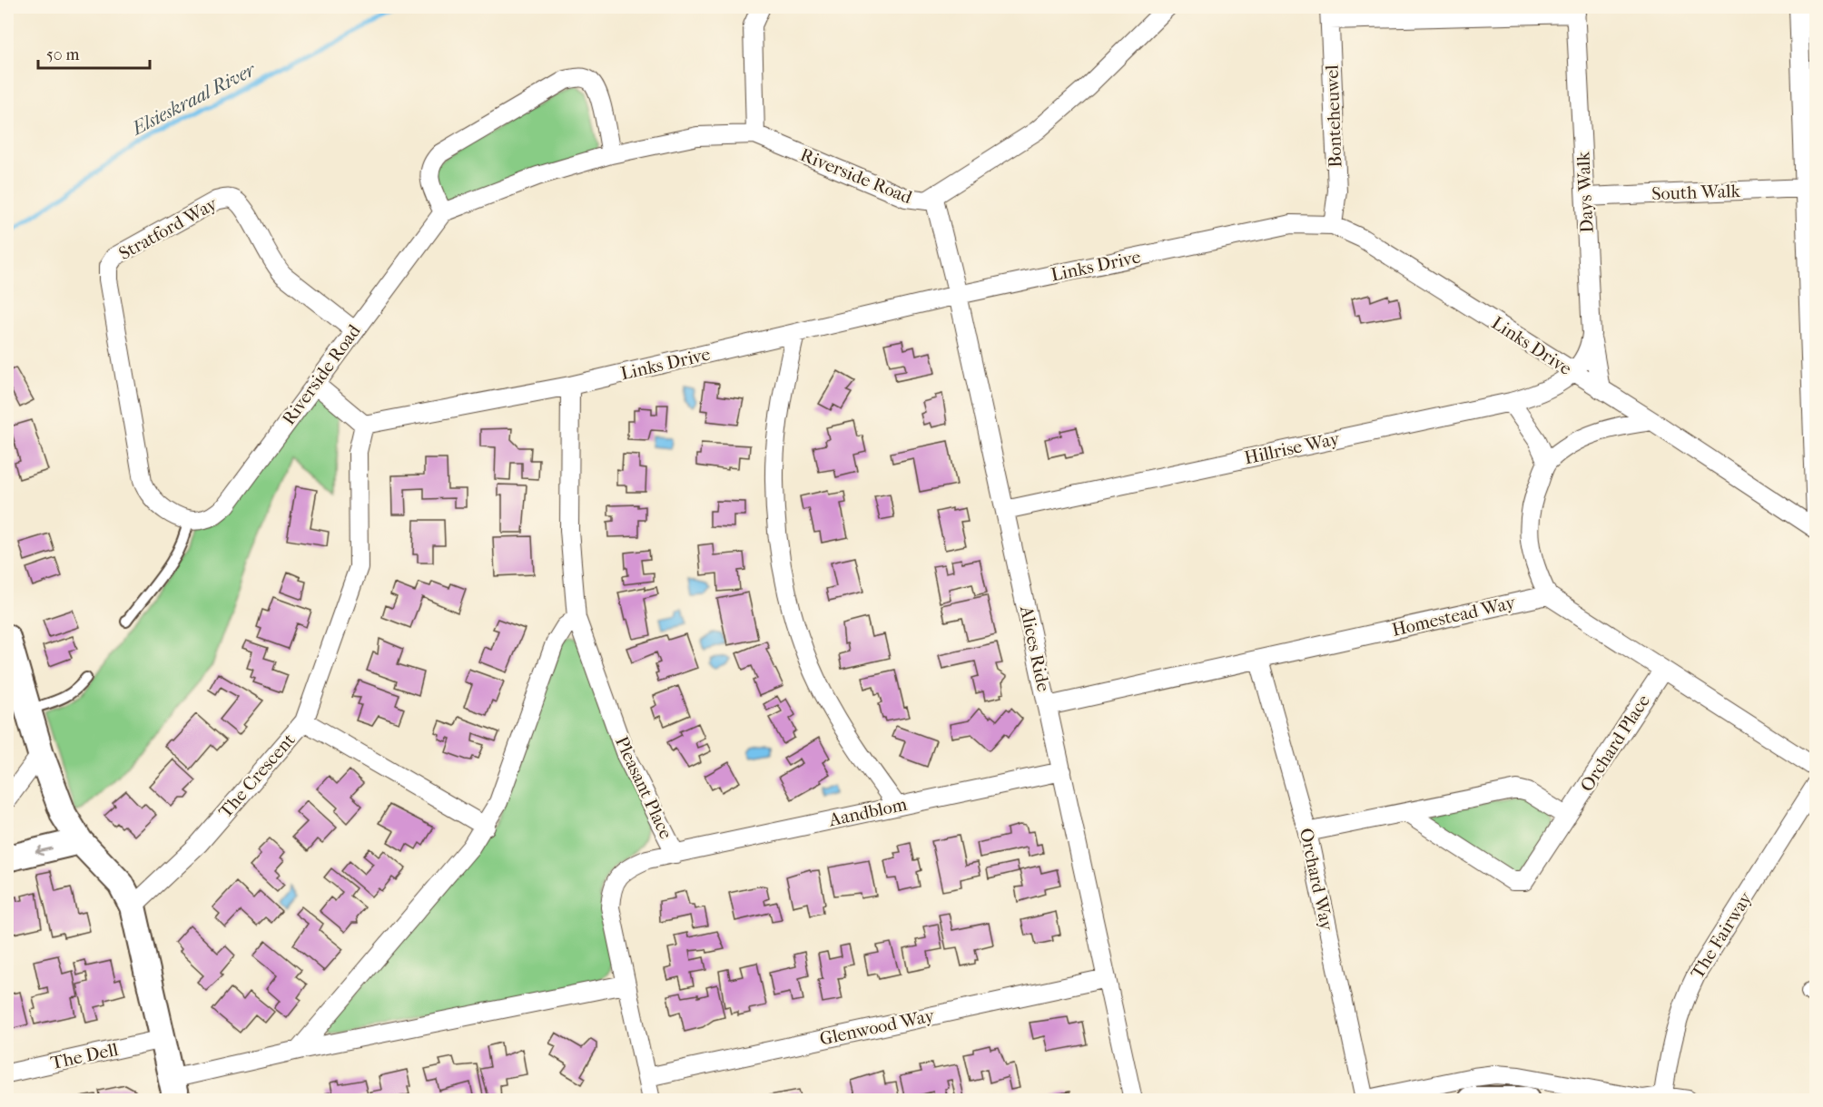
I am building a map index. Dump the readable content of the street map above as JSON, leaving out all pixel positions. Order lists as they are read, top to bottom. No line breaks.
{"streets":{"street":["Bonteheuwel","Riverside Road","Days Walk","South Walk","Stratford Way","Links Drive","Hillrise Way","Homestead Way","Alices Ride","Orchard Place","The Crescent","Pleasant Place","Aandblom","Orchard Way","The Fairway","Glenwood Way","The Dell"]},"crossings":[["Bonteheuwel","Links Drive"],["Riverside Road","Stratford Way"],["Riverside Road","Alices Ride"],["Days Walk","South Walk"],["Days Walk","Links Drive"],["Days Walk","Hillrise Way"],["Links Drive","Hillrise Way"],["Links Drive","Alices Ride"],["Links Drive","The Crescent"],["Links Drive","Pleasant Place"],["Hillrise Way","Alices Ride"],["Homestead Way","Alices Ride"],["Homestead Way","Orchard Way"],["Alices Ride","Aandblom"],["Alices Ride","Glenwood Way"],["Pleasant Place","Aandblom"],["Pleasant Place","Glenwood Way"]],"water":["Elsieskraal River"],"scale_bar":"50 m"}
